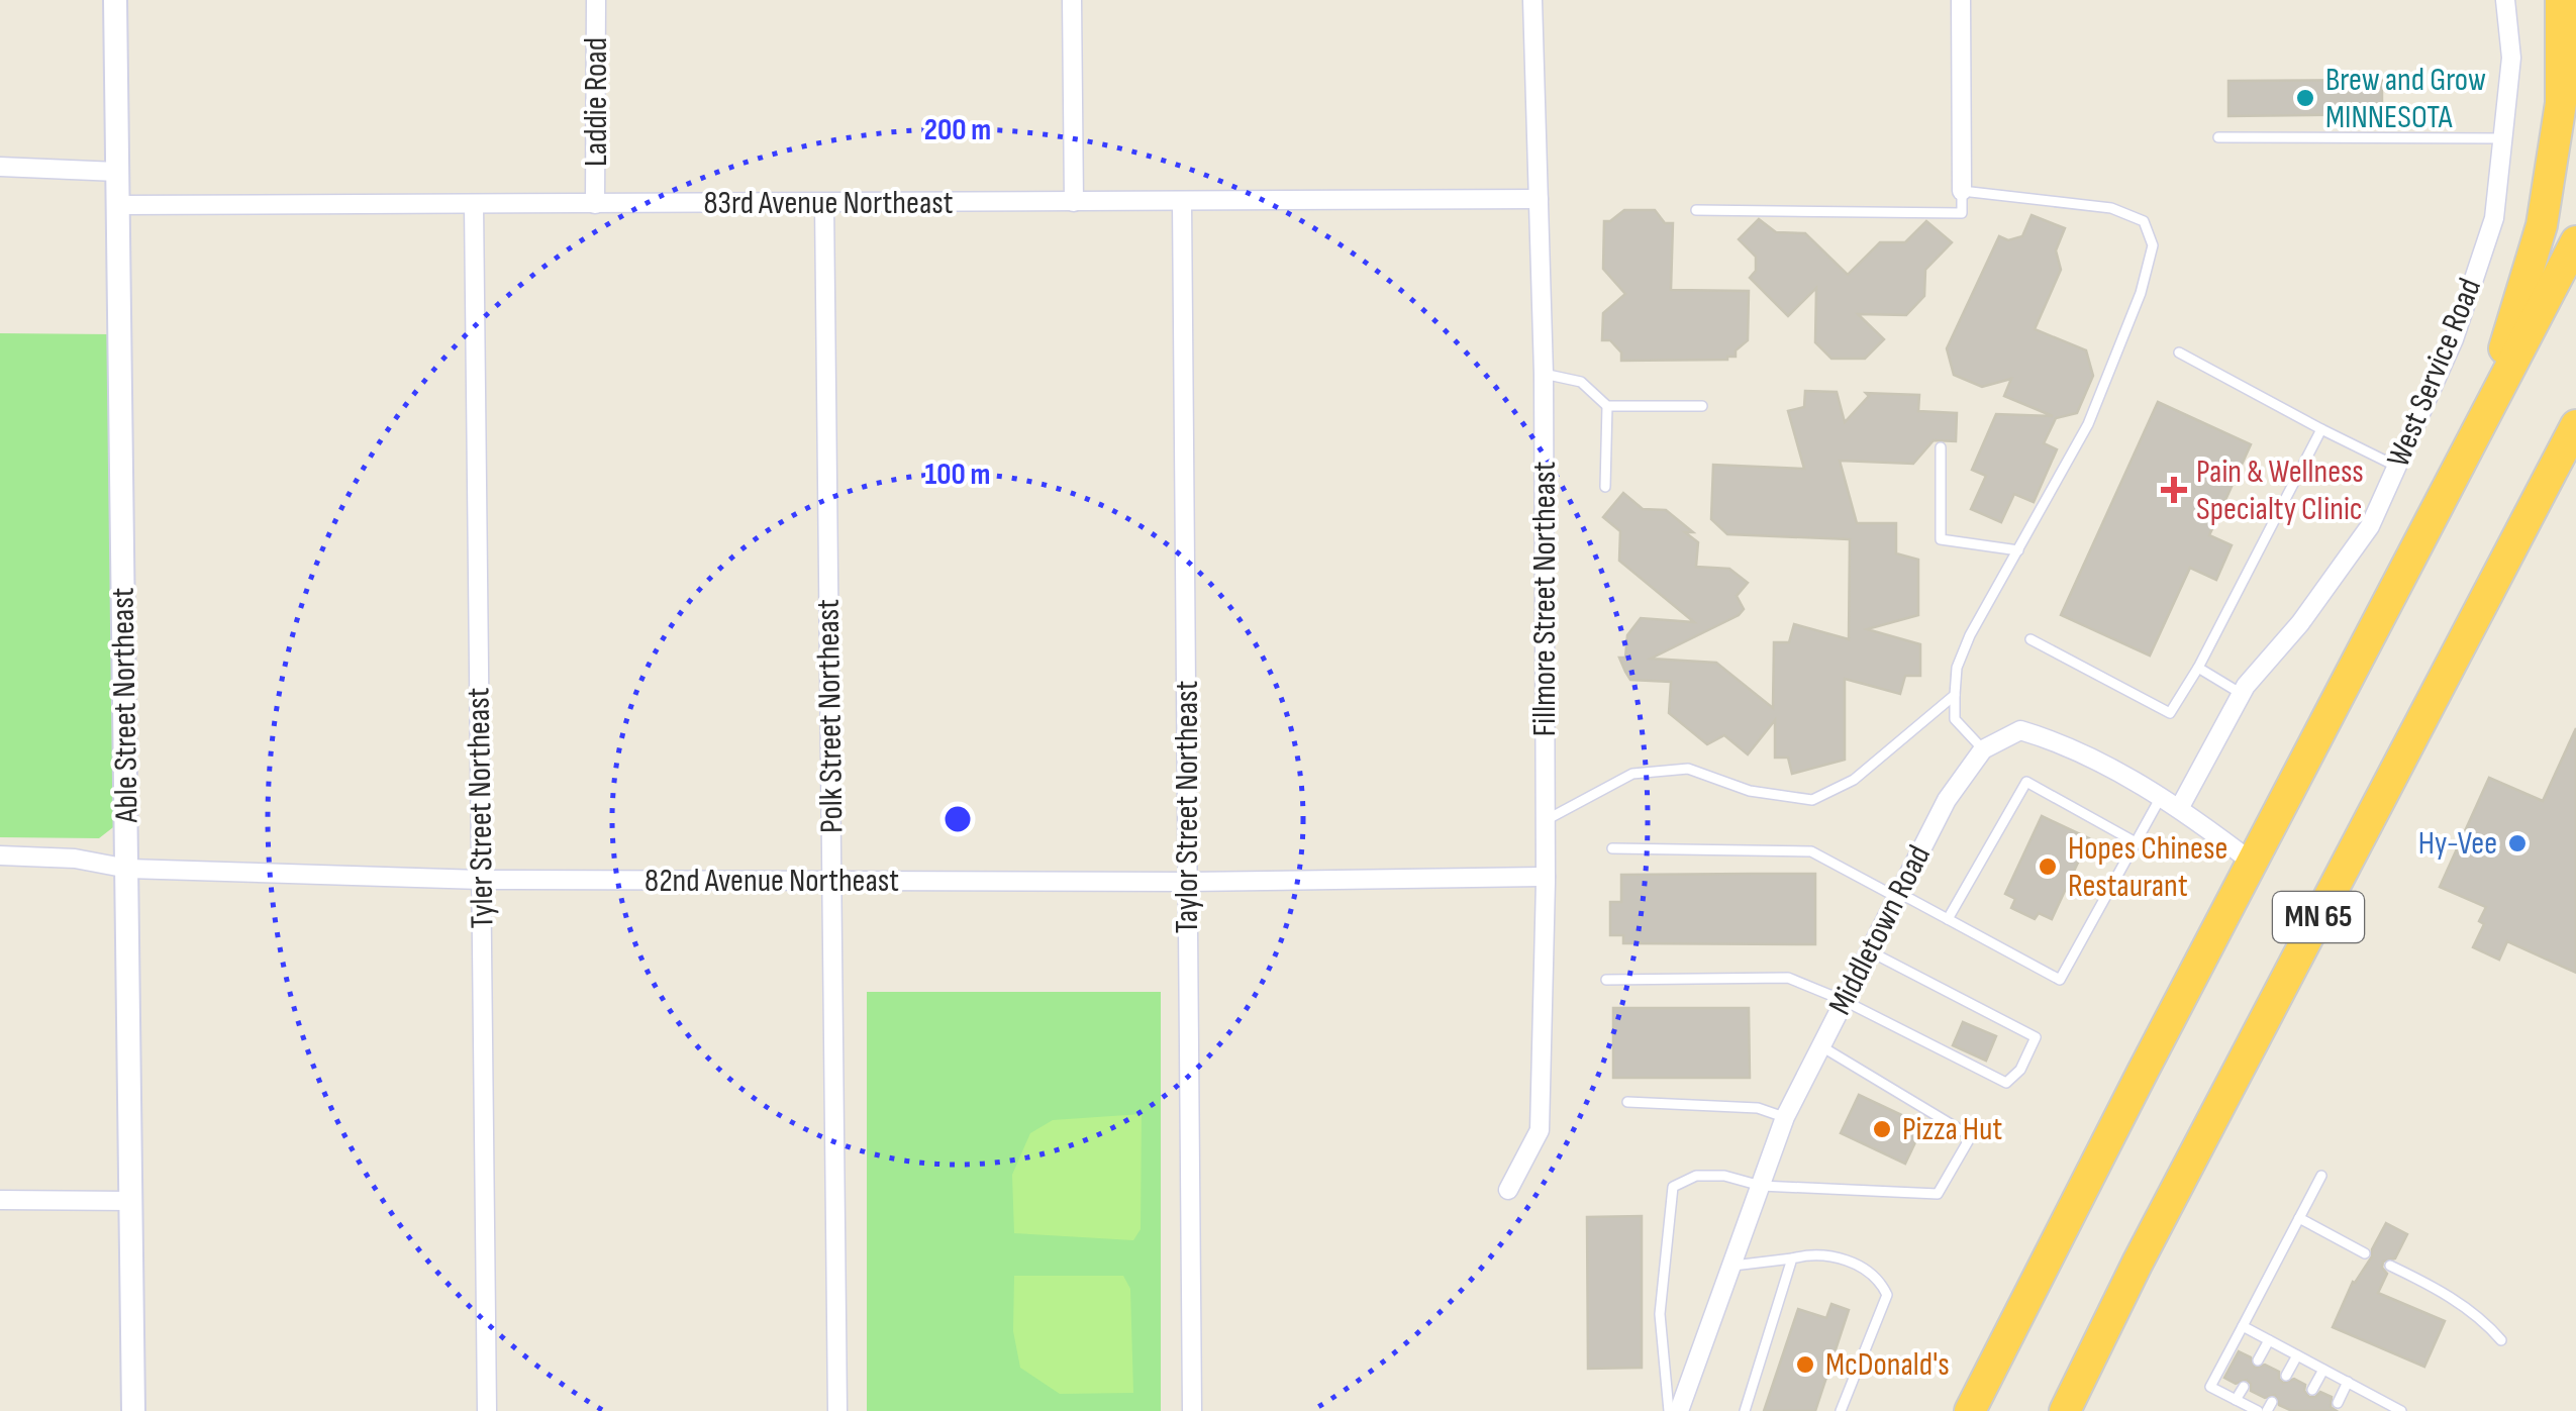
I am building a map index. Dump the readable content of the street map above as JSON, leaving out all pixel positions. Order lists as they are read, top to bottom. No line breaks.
{"streets":{"highway":["MN 65"],"street":["Laddie Road","83rd Avenue Northeast","West Service Road","Fillmore Street Northeast","Able Street Northeast","Polk Street Northeast","Taylor Street Northeast","Tyler Street Northeast","82nd Avenue Northeast","Middletown Road"]},"crossings":[["Laddie Road","83rd Avenue Northeast"],["83rd Avenue Northeast","Fillmore Street Northeast"],["83rd Avenue Northeast","Able Street Northeast"],["83rd Avenue Northeast","Polk Street Northeast"],["83rd Avenue Northeast","Taylor Street Northeast"],["83rd Avenue Northeast","Tyler Street Northeast"],["Fillmore Street Northeast","82nd Avenue Northeast"],["Able Street Northeast","82nd Avenue Northeast"],["Polk Street Northeast","82nd Avenue Northeast"],["Taylor Street Northeast","82nd Avenue Northeast"],["Tyler Street Northeast","82nd Avenue Northeast"]],"places":{"other":["Brew and Grow MINNESOTA","Hy-Vee","Hopes Chinese Restaurant","Pizza Hut","McDonald's"],"health":["Pain & Wellness Specialty Clinic"]},"rings":["200 m","100 m"]}
